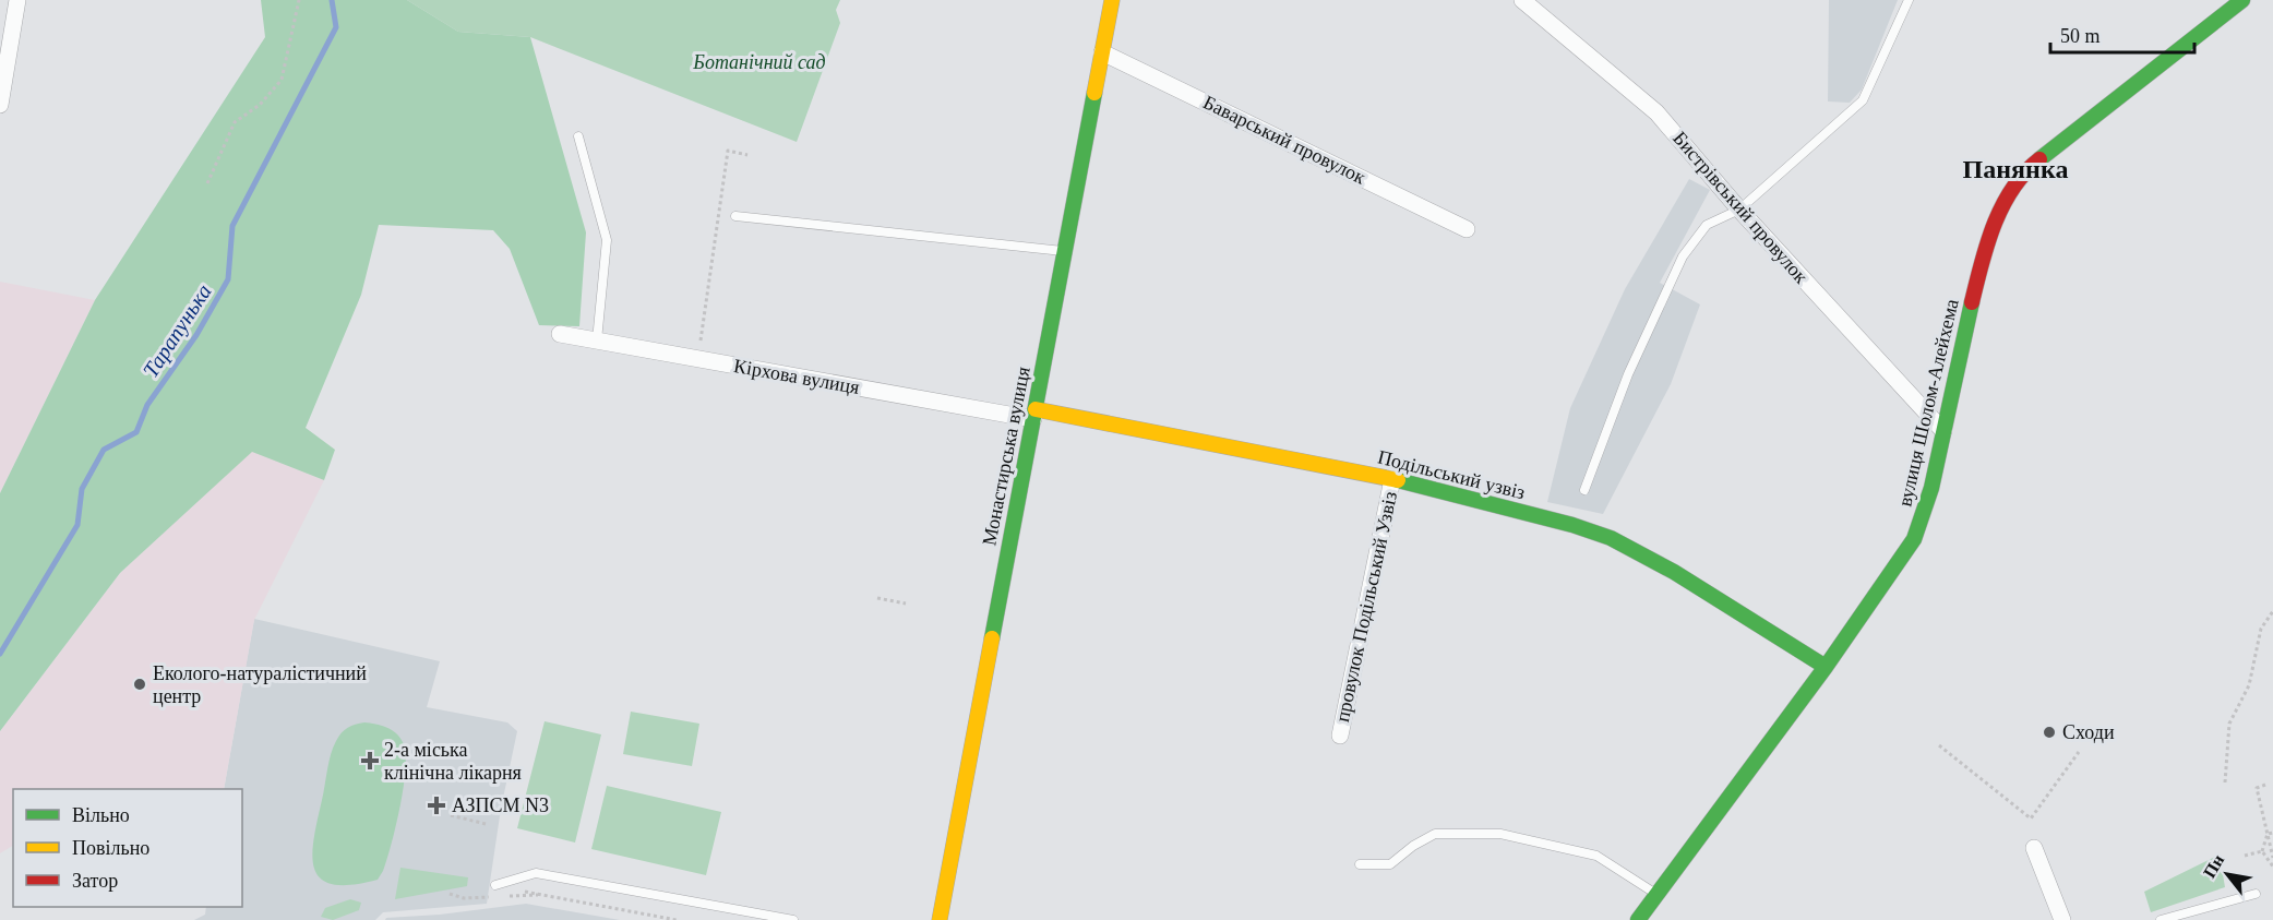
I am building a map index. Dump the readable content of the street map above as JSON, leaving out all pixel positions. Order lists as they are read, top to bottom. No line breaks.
{"streets":{"street":["Баварський провулок","Бистрівський провулок","Кірхова вулиця","вулиця Шолом-Алейхема","Монастирська вулиця","Подільський узвіз","провулок Подільський Узвіз"]},"crossings":[["Баварський провулок","Монастирська вулиця"],["Бистрівський провулок","вулиця Шолом-Алейхема"],["Кірхова вулиця","Монастирська вулиця"],["Кірхова вулиця","Подільський узвіз"],["вулиця Шолом-Алейхема","Подільський узвіз"],["Монастирська вулиця","Подільський узвіз"],["Подільський узвіз","провулок Подільський Узвіз"]],"districts":["Панянка"],"water":["Тарапунька"],"parks":["Ботанічний сад"],"places":{"other":["Еколого-натуралістичний центр","Сходи"],"health":["2-а міська клінічна лікарня","АЗПСМ N3"]},"legend":["Вільно","Повільно","Затор"],"scale_bar":"50 m","north":"top left"}
